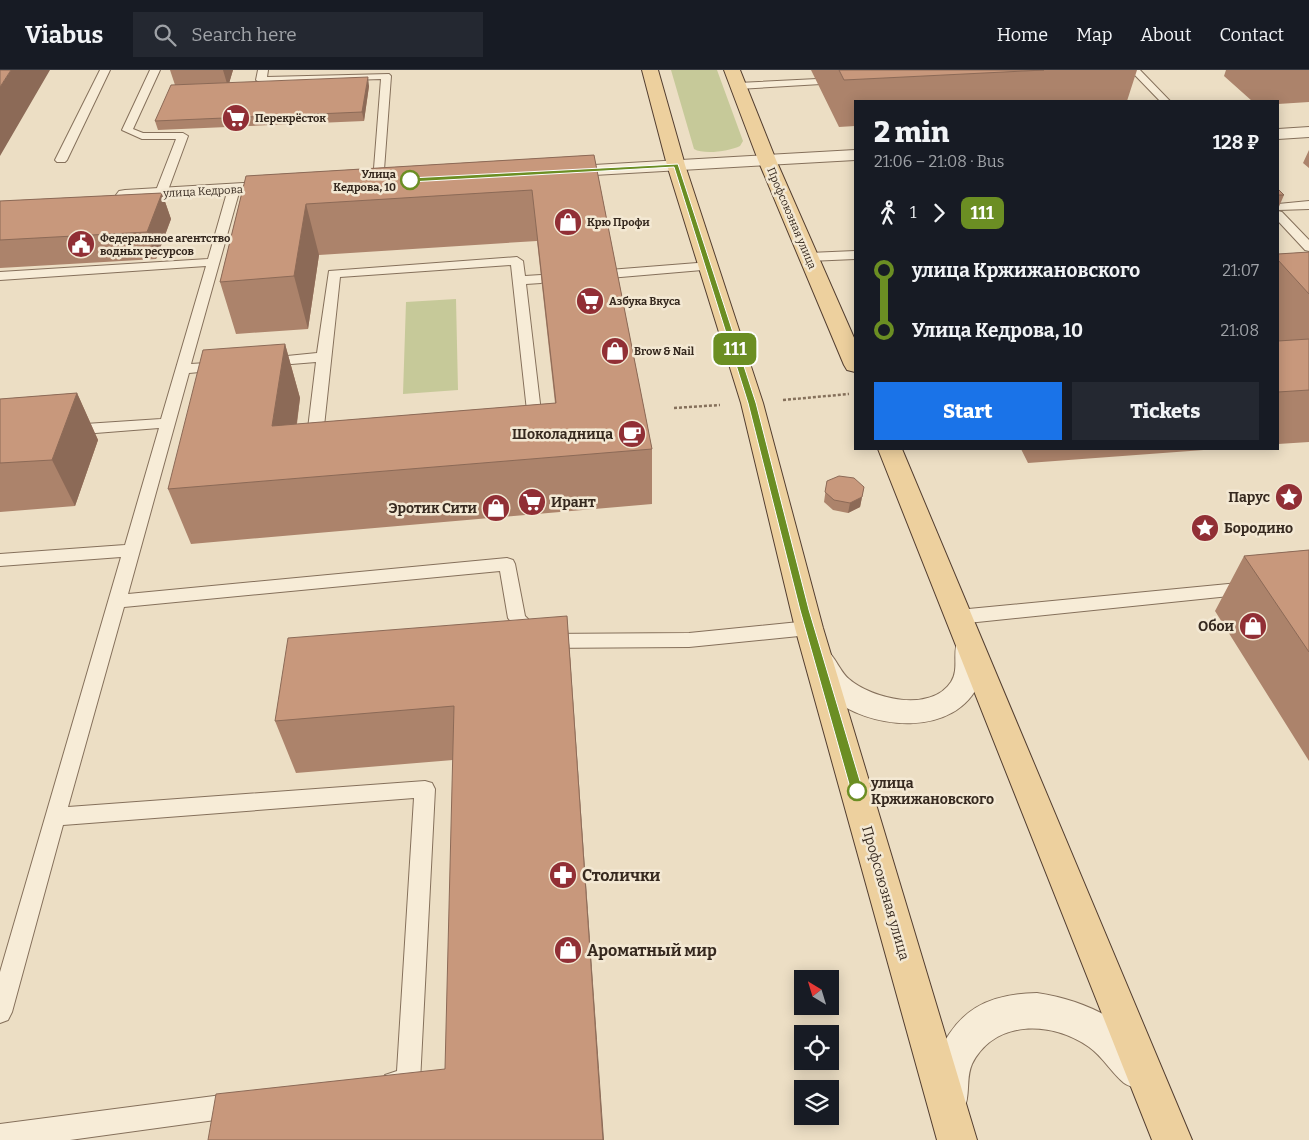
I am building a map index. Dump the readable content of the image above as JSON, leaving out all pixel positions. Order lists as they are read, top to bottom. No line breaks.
{"streets":{"main road":["Профсоюзная улица"],"street":["улица Кедрова"]},"places":{"supermarket":["Перекрёсток","Азбука Вкуса","Ирант"],"other":["Улица Кедрова, 10","улица Кржижановского"],"shop":["Крю Профи","Brow & Nail","Эротик Сити","Обои","Ароматный мир"],"public building":["Федеральное агентство водных ресурсов"],"cafe":["Шоколадница"],"place":["Парус","Бородино"],"pharmacy":["Столички"]},"lines":["bus line 111"],"north":"top left","page":{"header":"Viabus","search":"Search here","nav":["Home","Map","About","Contact"],"on_map":"111","heading":["2 min","21:06 – 21:08 · Bus","128 ₽"],"legs":["1","111"],"list":[{"name":"улица Кржижановского","value":"21:07"},{"name":"Улица Кедрова, 10","value":"21:08"}],"buttons":["Start","Tickets"]}}
